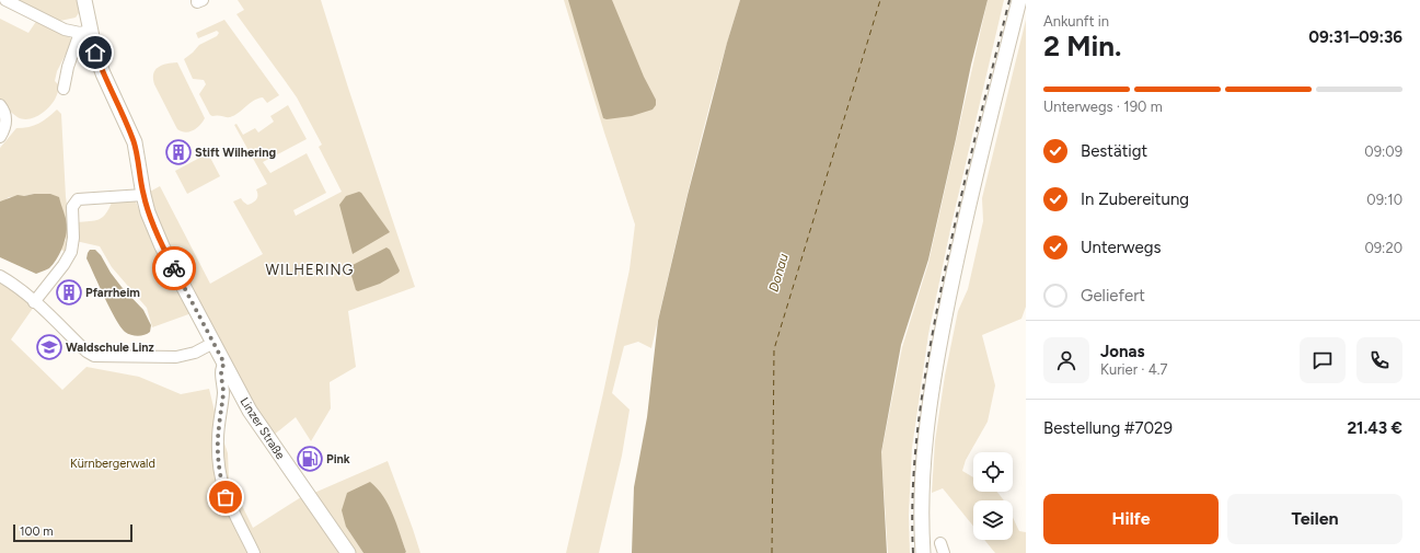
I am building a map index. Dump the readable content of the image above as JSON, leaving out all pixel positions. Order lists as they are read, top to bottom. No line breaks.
{"streets":{"main road":["Linzer Straße"]},"districts":["WILHERING"],"water":["Donau"],"parks":["Kürnbergerwald"],"places":{"building":["Stift Wilhering","Pfarrheim"],"school or university":["Waldschule Linz"],"fuel station":["Pink"]},"scale_bar":"100 m","page":{"heading":["2 Min.","Ankunft in","09:31–09:36"],"panel":["Jonas","Kurier · 4.7","Bestellung #7029","21.43 €"],"bar":"Unterwegs · 190 m","list":[["Bestätigt","09:09"],["In Zubereitung","09:10"],["Unterwegs","09:20"],"Geliefert"],"buttons":["Hilfe","Teilen"],"scale":"100 m"}}
